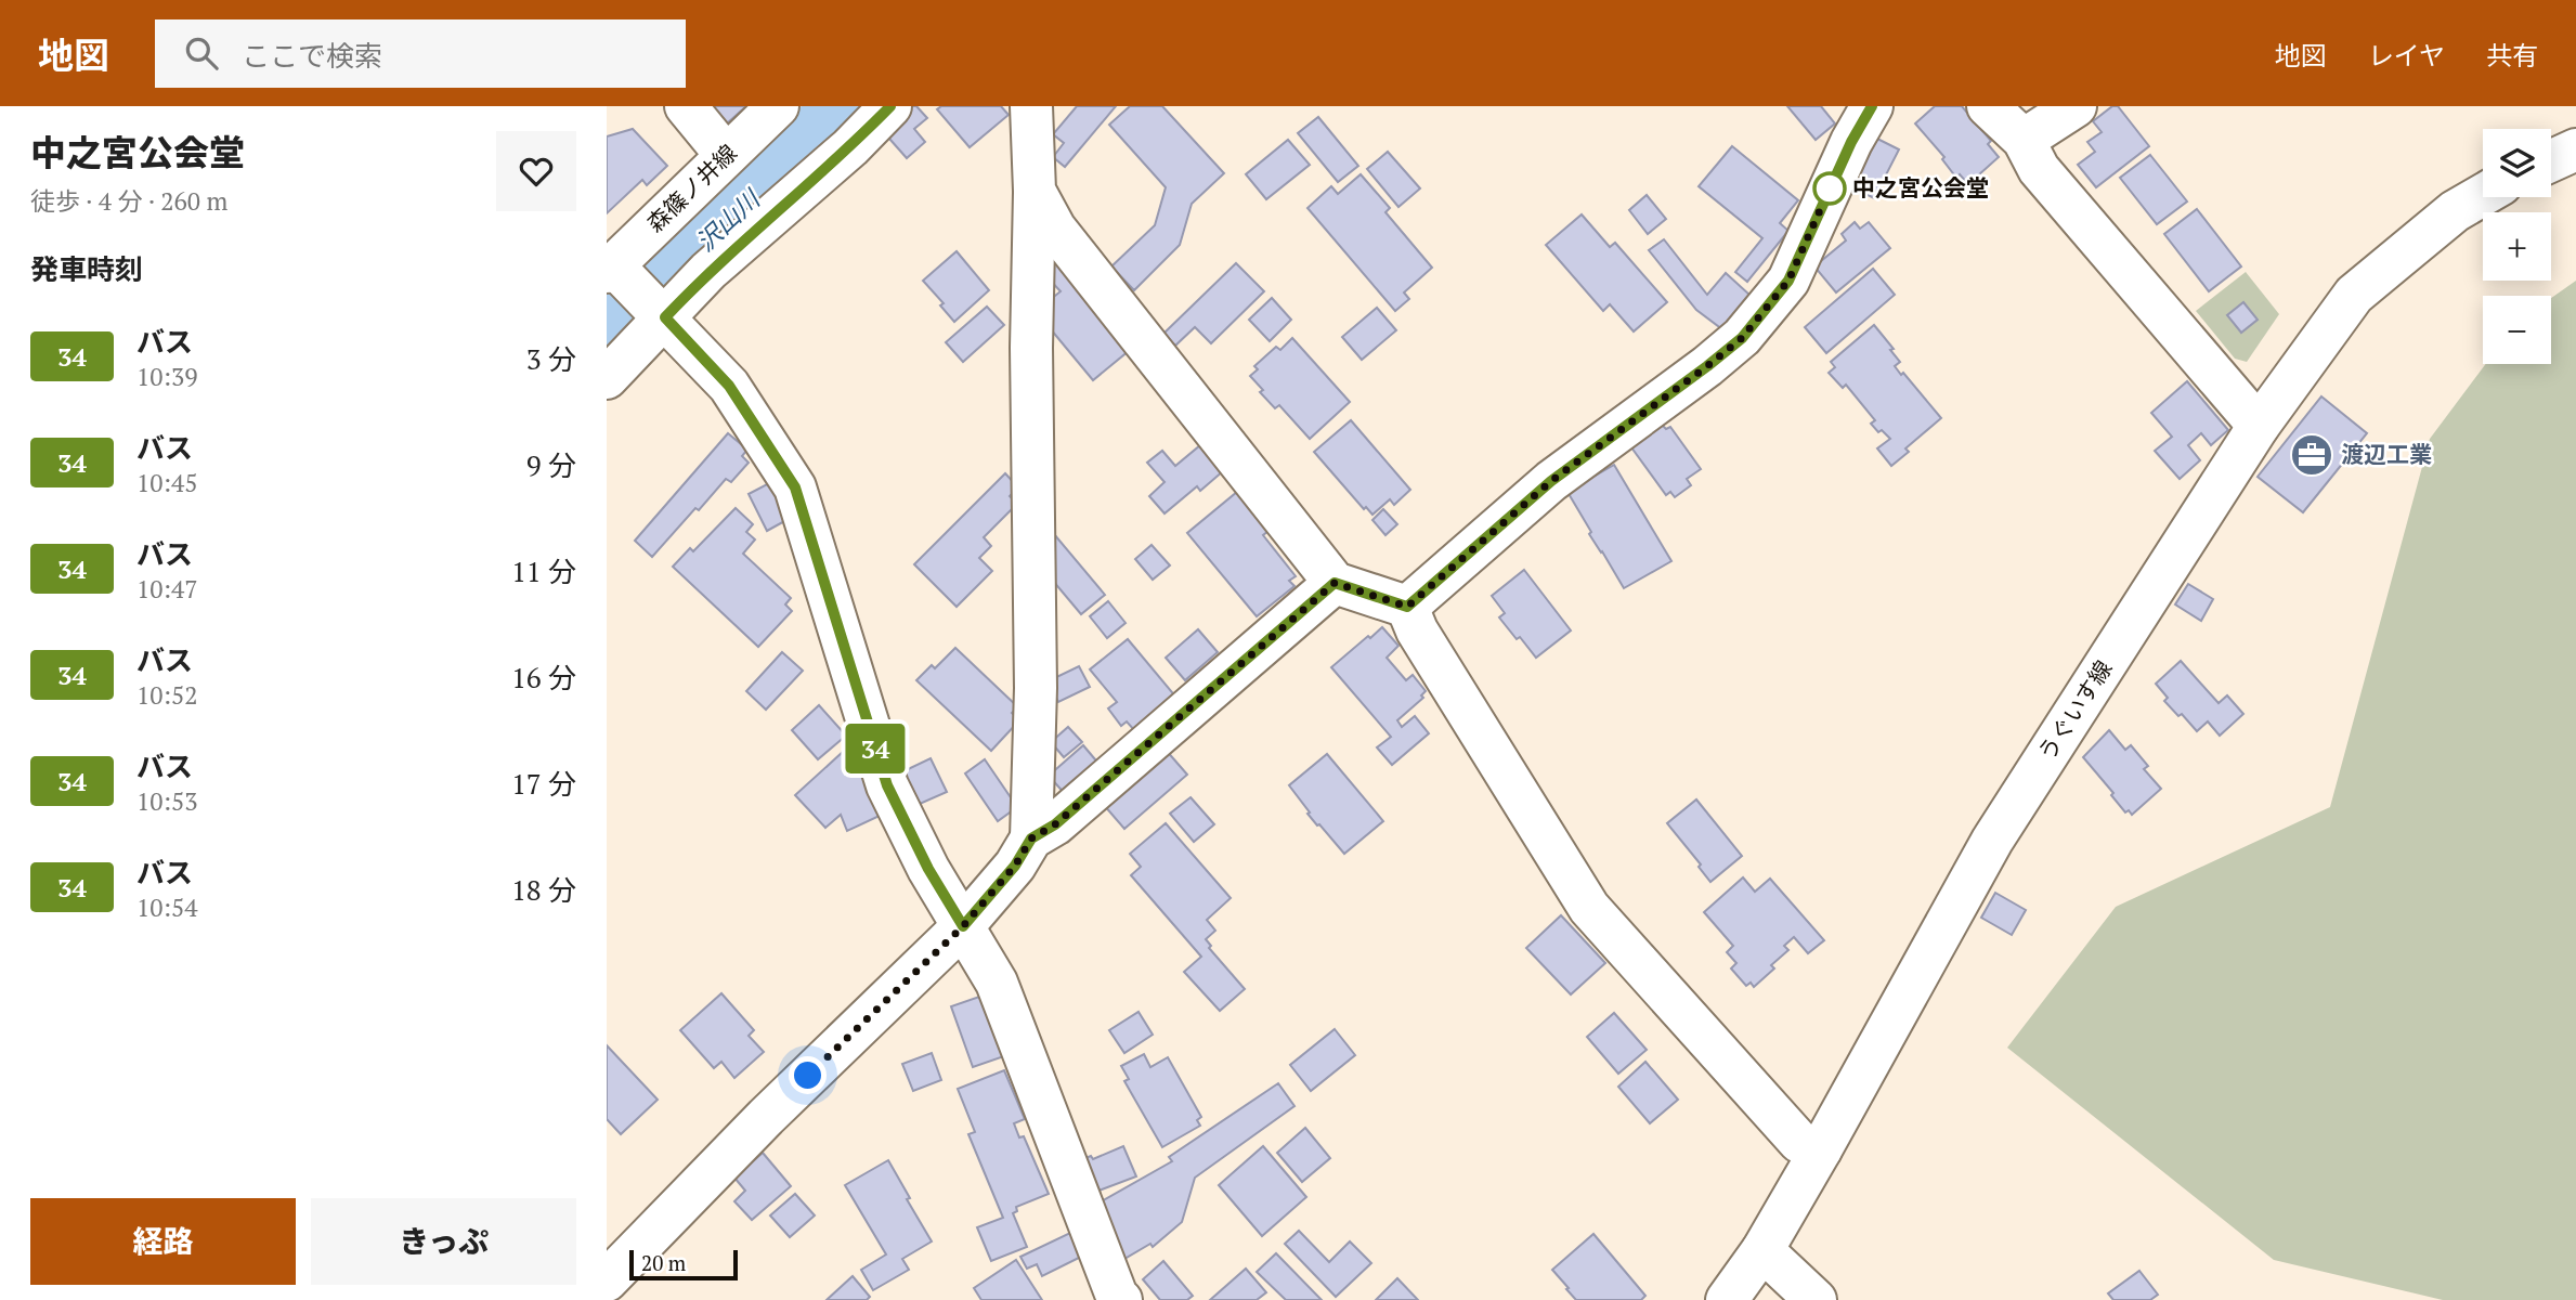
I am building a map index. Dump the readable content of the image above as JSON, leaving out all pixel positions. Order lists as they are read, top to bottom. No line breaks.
{"streets":{"street":["森篠ノ井線","うぐいす線"]},"water":["沢山川"],"places":{"other":["中之宮公会堂"],"office":["渡辺工業"]},"lines":["bus line 34"],"scale_bar":"20 m","page":{"header":"地図","search":"ここで検索","nav":["地図","レイヤ","共有"],"heading":[["中之宮公会堂","徒歩 · 4 分 · 260 m"],"発車時刻"],"on_map":"34","map_buttons":["+","−"],"list":[{"mark":"34","name":"バス","note":"10:39","value":"3 分"},{"mark":"34","name":"バス","note":"10:45","value":"9 分"},{"mark":"34","name":"バス","note":"10:47","value":"11 分"},{"mark":"34","name":"バス","note":"10:52","value":"16 分"},{"mark":"34","name":"バス","note":"10:53","value":"17 分"},{"mark":"34","name":"バス","note":"10:54","value":"18 分"}],"buttons":["経路","きっぷ"],"scale":"20 m"}}
